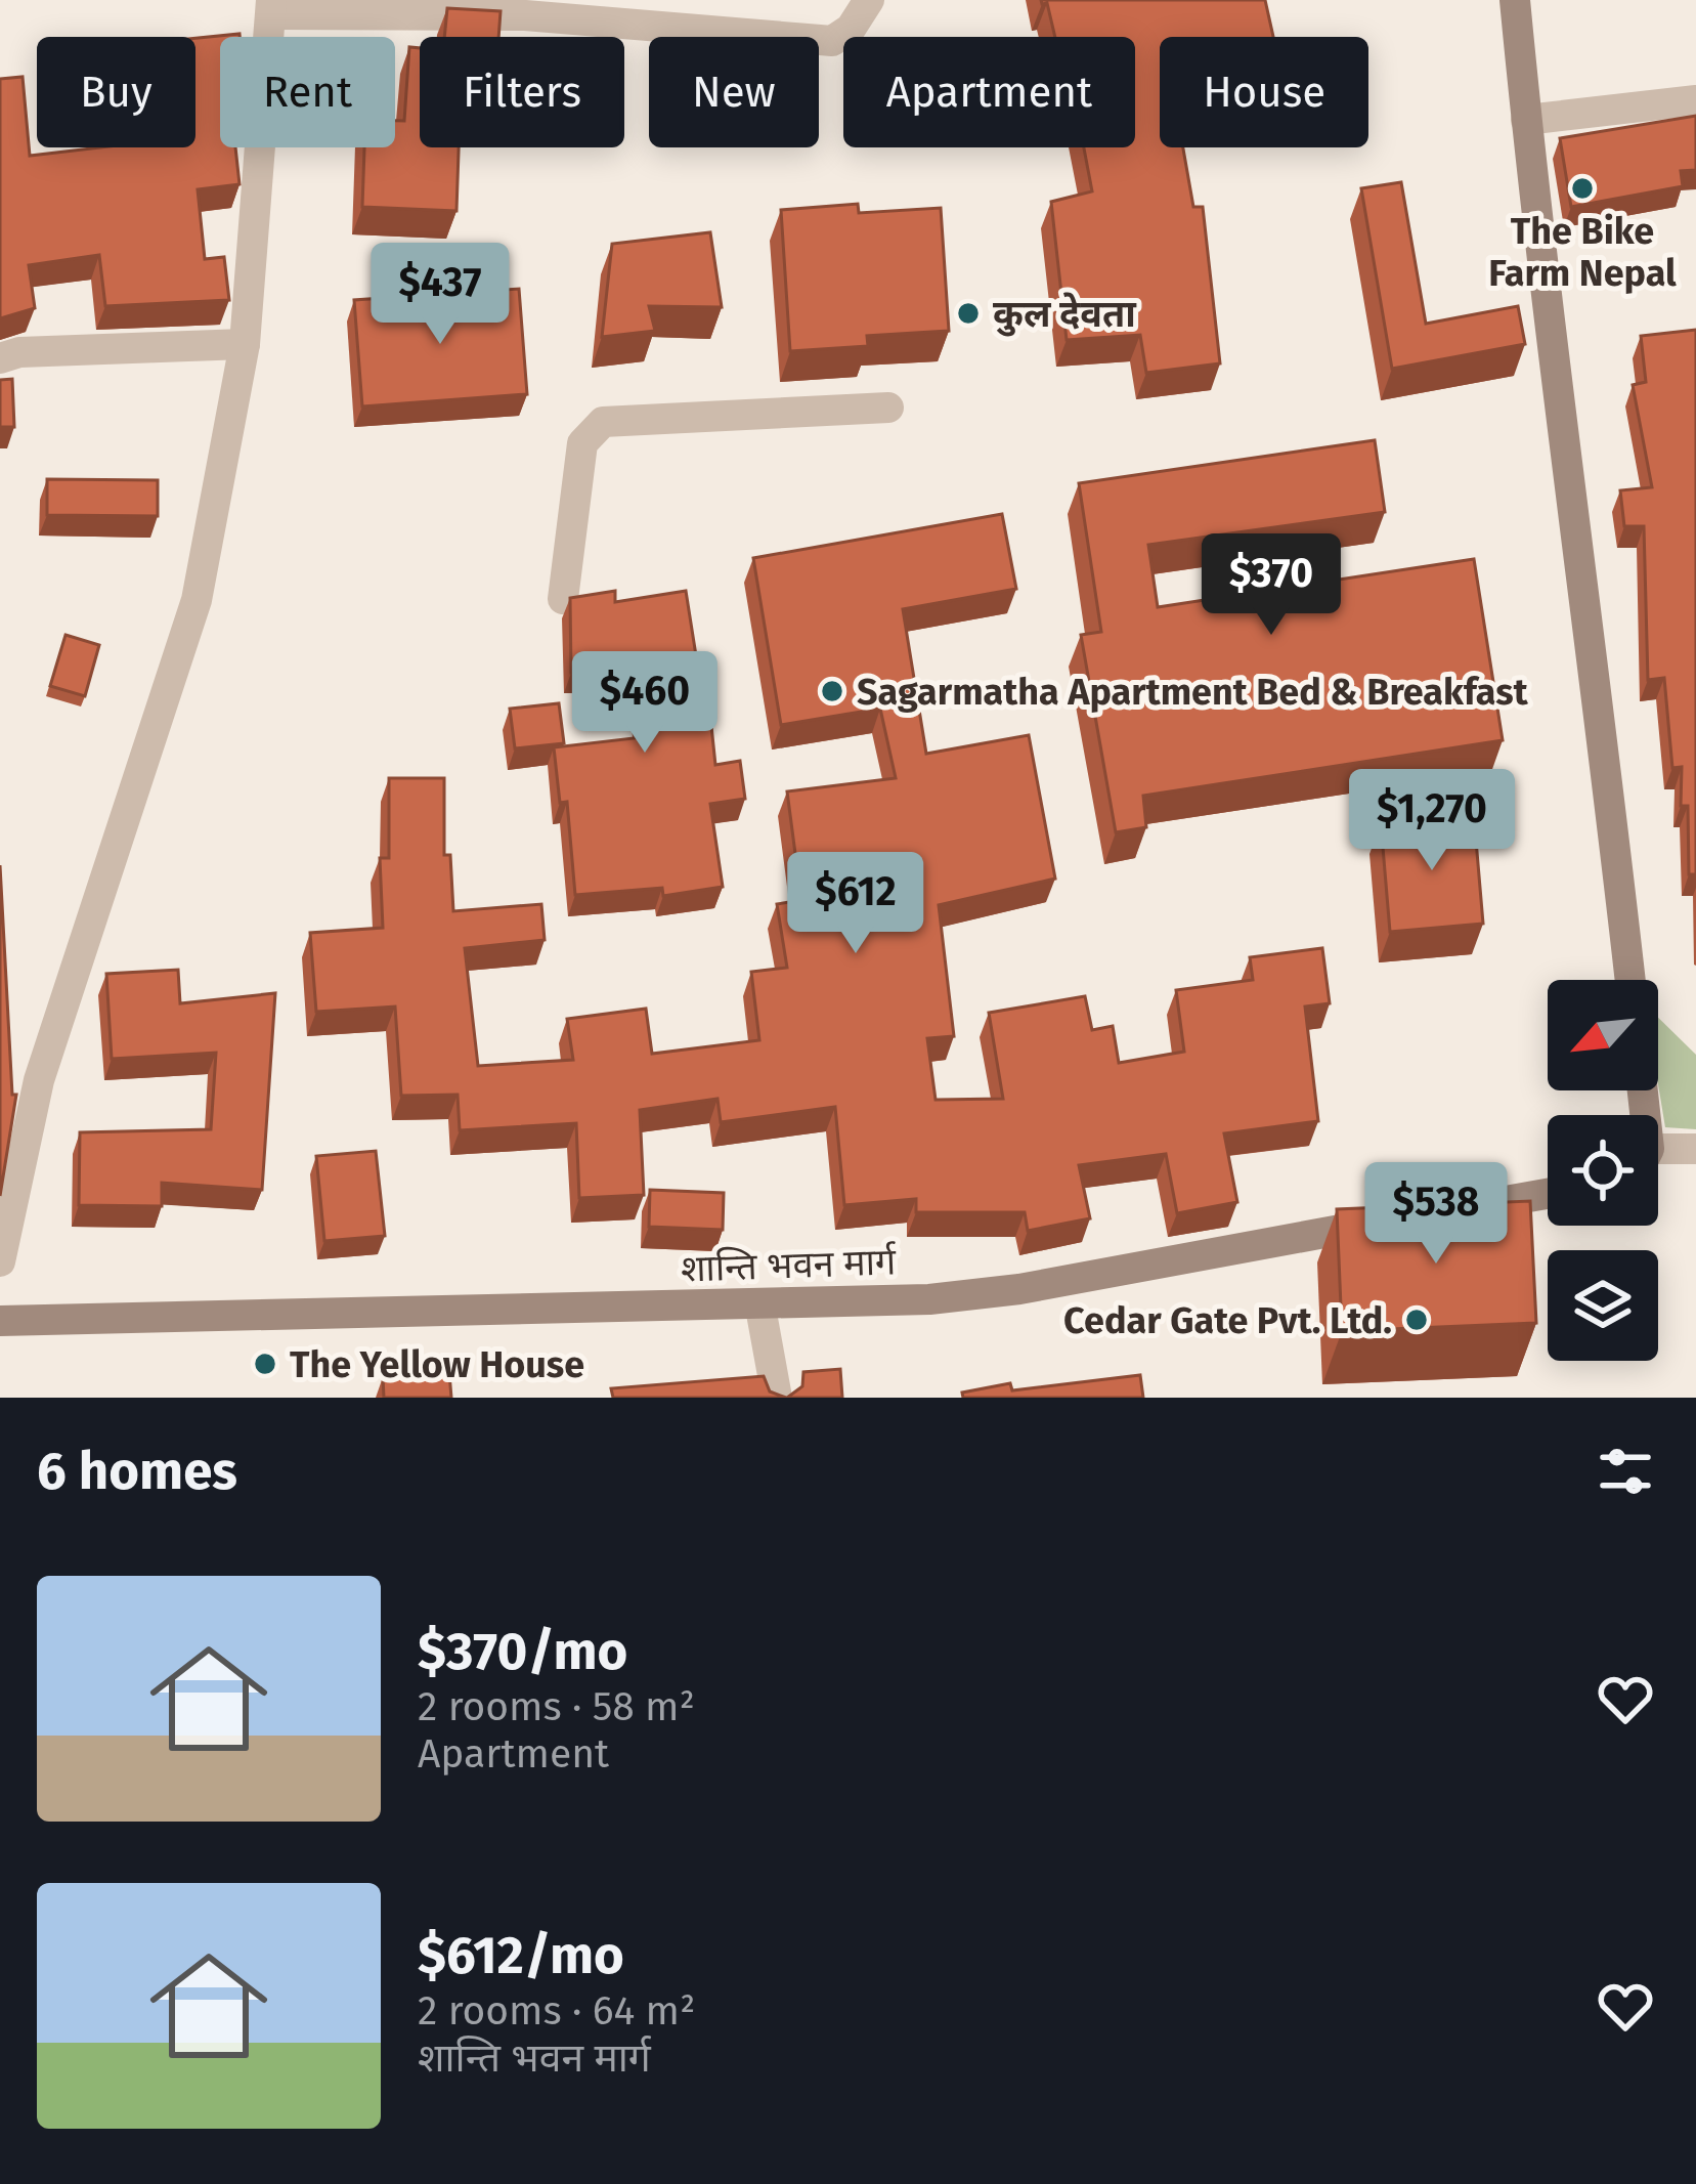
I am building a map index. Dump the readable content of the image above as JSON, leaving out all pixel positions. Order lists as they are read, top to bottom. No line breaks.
{"streets":{"main road":["शान्ति भवन मार्ग"]},"places":["The Bike Farm Nepal","कुल देवता","Sagarmatha Apartment Bed & Breakfast","Cedar Gate Pvt. Ltd.","The Yellow House"],"north":"bottom left","page":{"chip":["Buy","Rent","Filters","New","Apartment","House"],"price":["$437","$370","$460","$1,270","$612","$538"],"heading":"6 homes","list":[{"name":"$370/mo","note":"2 rooms · 58 m² · Apartment"},{"name":"$612/mo","note":"2 rooms · 64 m² · शान्ति भवन मार्ग"}]}}
